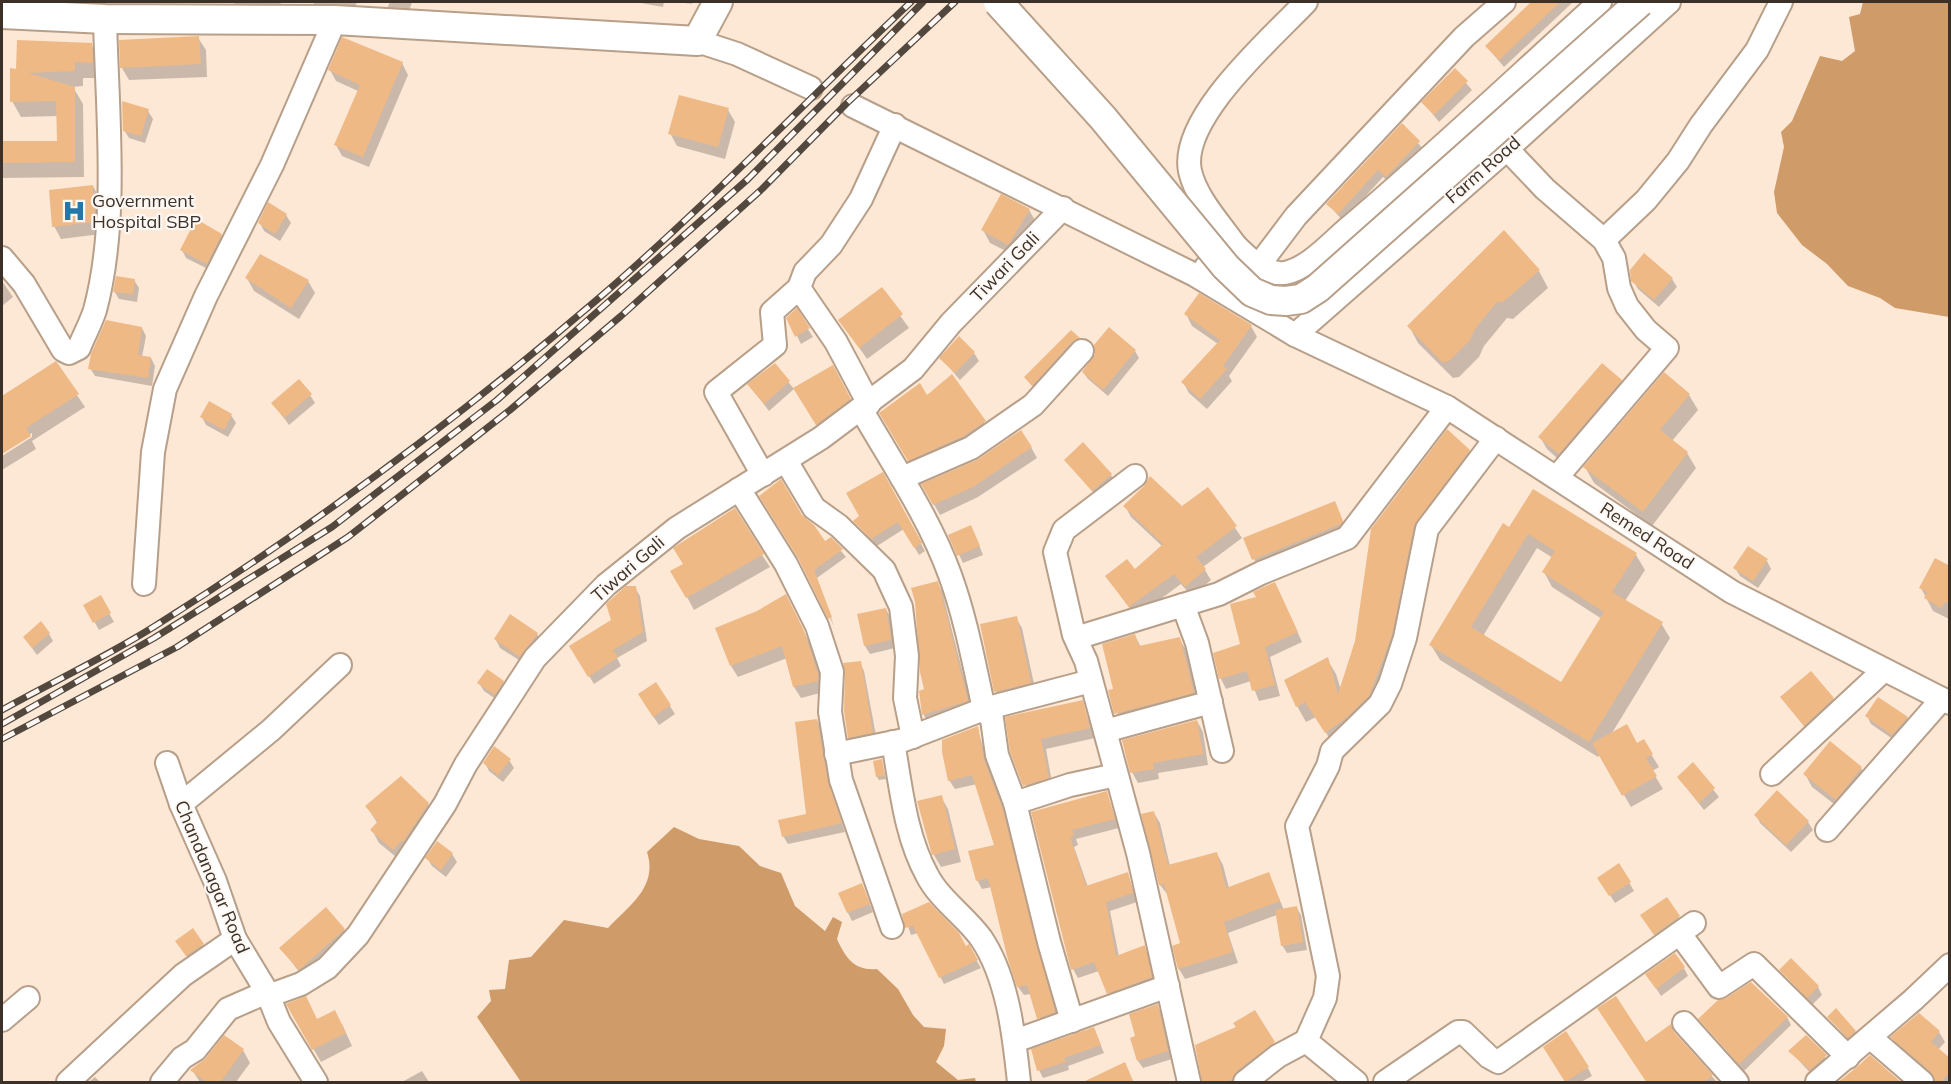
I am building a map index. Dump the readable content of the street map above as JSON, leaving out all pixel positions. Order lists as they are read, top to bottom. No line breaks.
{"streets":{"street":["Farm Road","Tiwari Gali","Remed Road","Chandanagar Road"]},"crossings":[["Farm Road","Remed Road"],["Tiwari Gali","Remed Road"],["Tiwari Gali","Chandanagar Road"]],"places":{"hospital":["Government Hospital SBP"]}}
